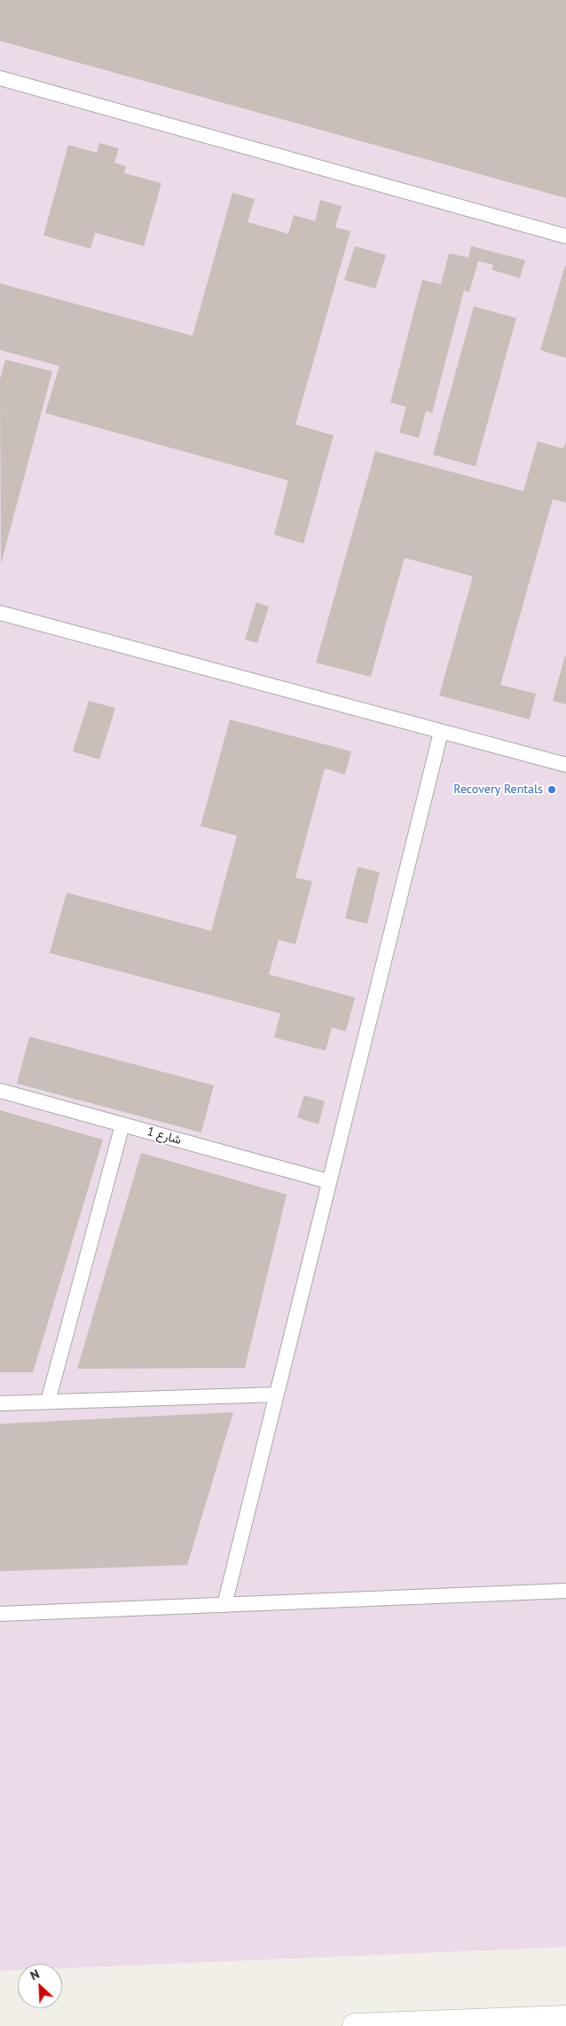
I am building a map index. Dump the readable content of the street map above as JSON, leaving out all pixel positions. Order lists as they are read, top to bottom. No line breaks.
{"streets":{"lane":["شارع 1"]},"places":["Recovery Rentals"],"north":"top left"}
